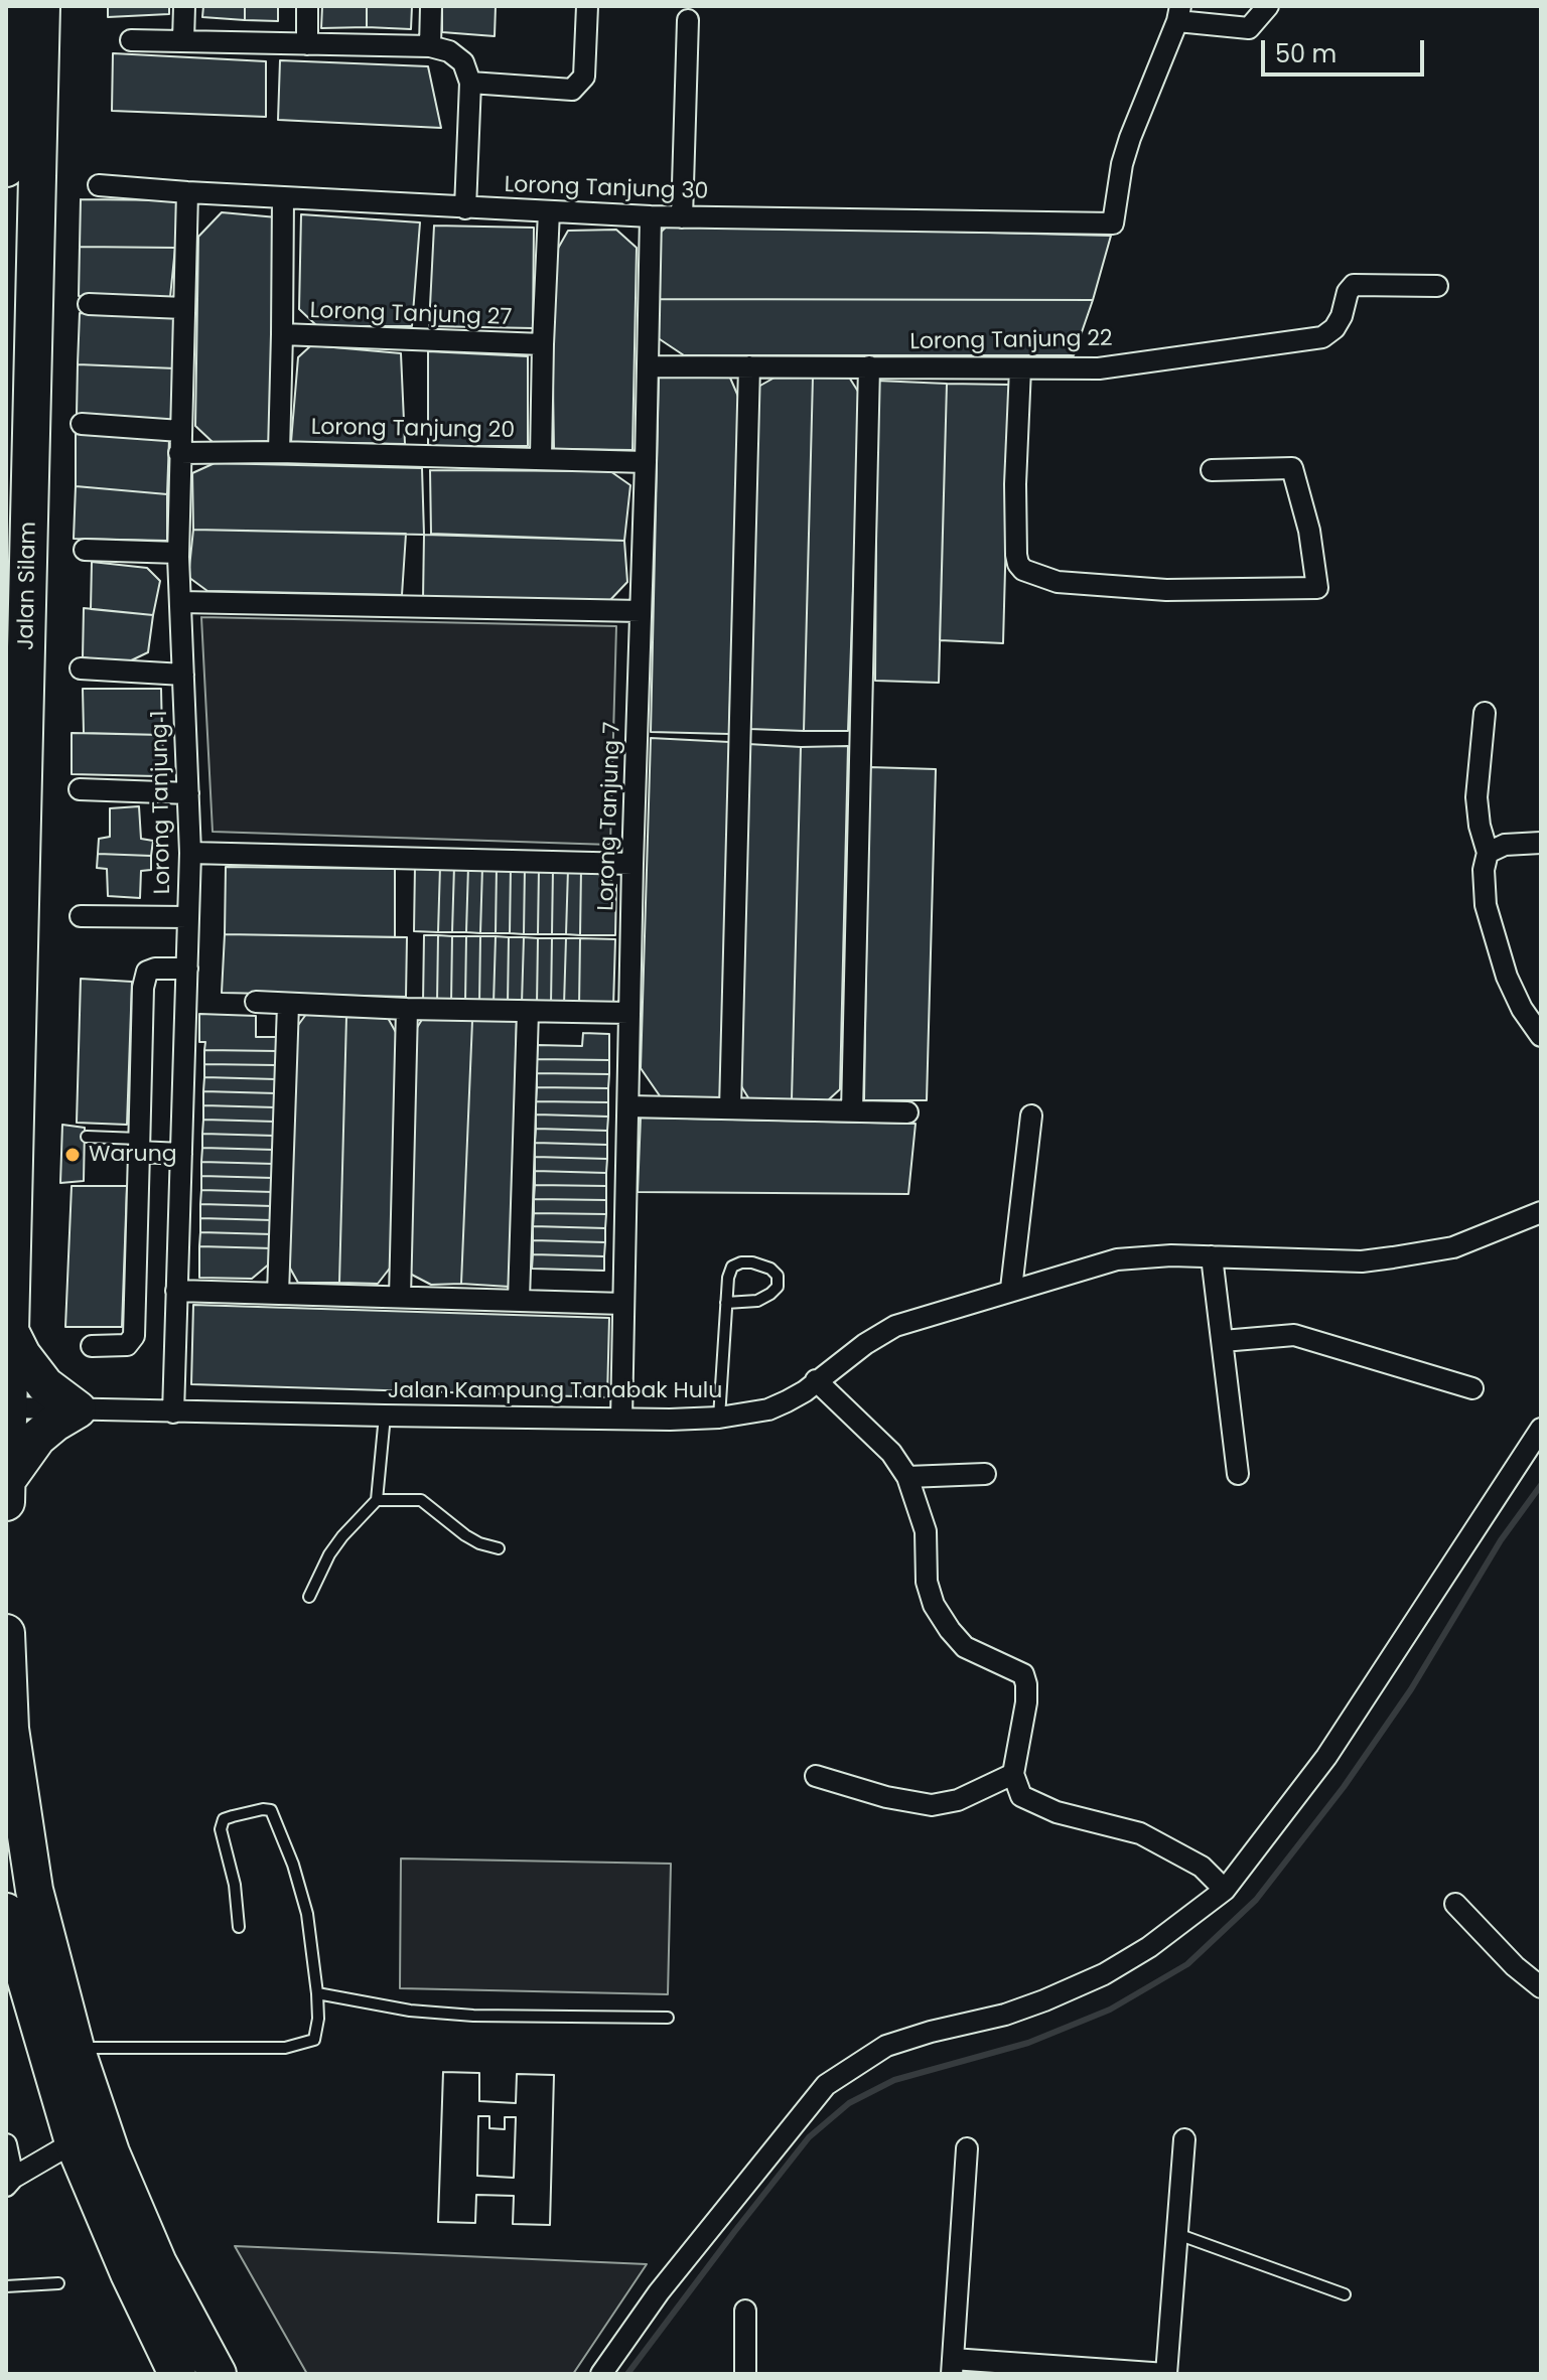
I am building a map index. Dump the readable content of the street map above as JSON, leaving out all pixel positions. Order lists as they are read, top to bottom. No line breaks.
{"streets":{"highway":["Jalan Silam"],"street":["Lorong Tanjung 30","Lorong Tanjung 27","Lorong Tanjung 22","Lorong Tanjung 20","Lorong Tanjung 1","Lorong Tanjung 7","Jalan Kampung Tanabak Hulu"]},"crossings":[["Lorong Tanjung 30","Lorong Tanjung 1"],["Lorong Tanjung 30","Lorong Tanjung 7"],["Lorong Tanjung 27","Lorong Tanjung 20"],["Lorong Tanjung 22","Lorong Tanjung 7"],["Lorong Tanjung 20","Lorong Tanjung 1"],["Lorong Tanjung 20","Lorong Tanjung 7"],["Jalan Silam","Jalan Kampung Tanabak Hulu"],["Lorong Tanjung 1","Jalan Kampung Tanabak Hulu"],["Lorong Tanjung 7","Jalan Kampung Tanabak Hulu"]],"places":["Warung"],"scale_bar":"50 m"}
